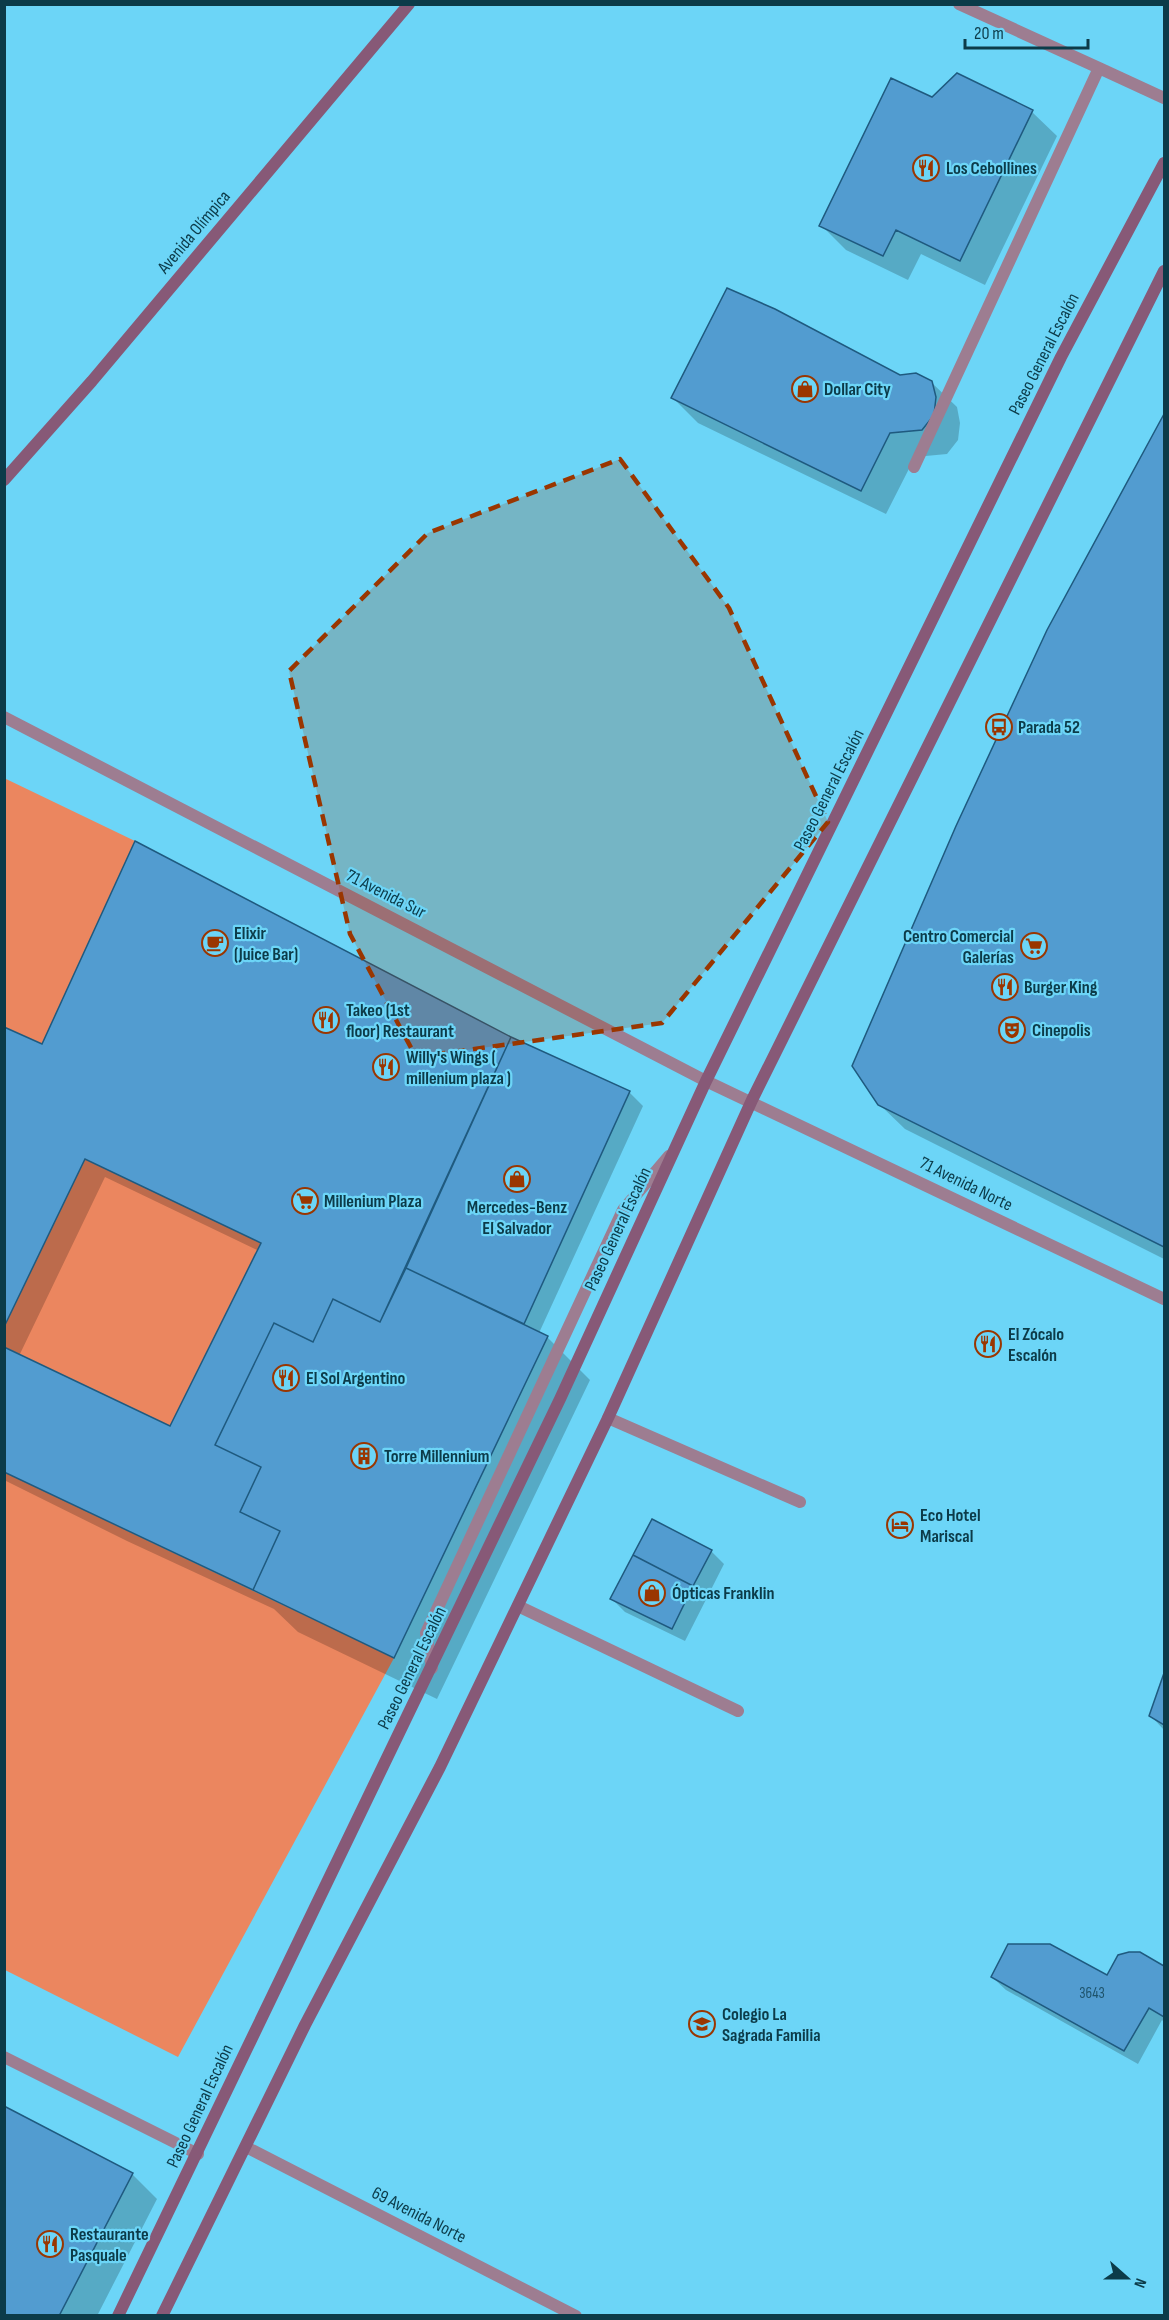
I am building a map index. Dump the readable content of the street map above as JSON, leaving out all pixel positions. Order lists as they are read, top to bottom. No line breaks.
{"streets":{"main road":["Avenida Olímpica","Paseo General Escalón"],"street":["71 Avenida Sur","71 Avenida Norte","69 Avenida Norte"]},"crossings":[["Paseo General Escalón","71 Avenida Sur"],["71 Avenida Sur","71 Avenida Norte"]],"places":{"restaurant":["Los Cebollines","Burger King","Takeo (1st floor) Restaurant","Willy's Wings ( millenium plaza )","El Zócalo Escalón","El Sol Argentino","Restaurante Pasquale"],"shop":["Dollar City","Mercedes-Benz El Salvador","Ópticas Franklin"],"bus stop":["Parada 52"],"cafe":["Elixir (Juice Bar)"],"supermarket":["Centro Comercial Galerías","Millenium Plaza"],"theatre":["Cinepolis"],"building":["Torre Millennium"],"hotel":["Eco Hotel Mariscal"],"school or university":["Colegio La Sagrada Familia"]},"house_numbers":["3643"],"scale_bar":"20 m","north":"right"}
